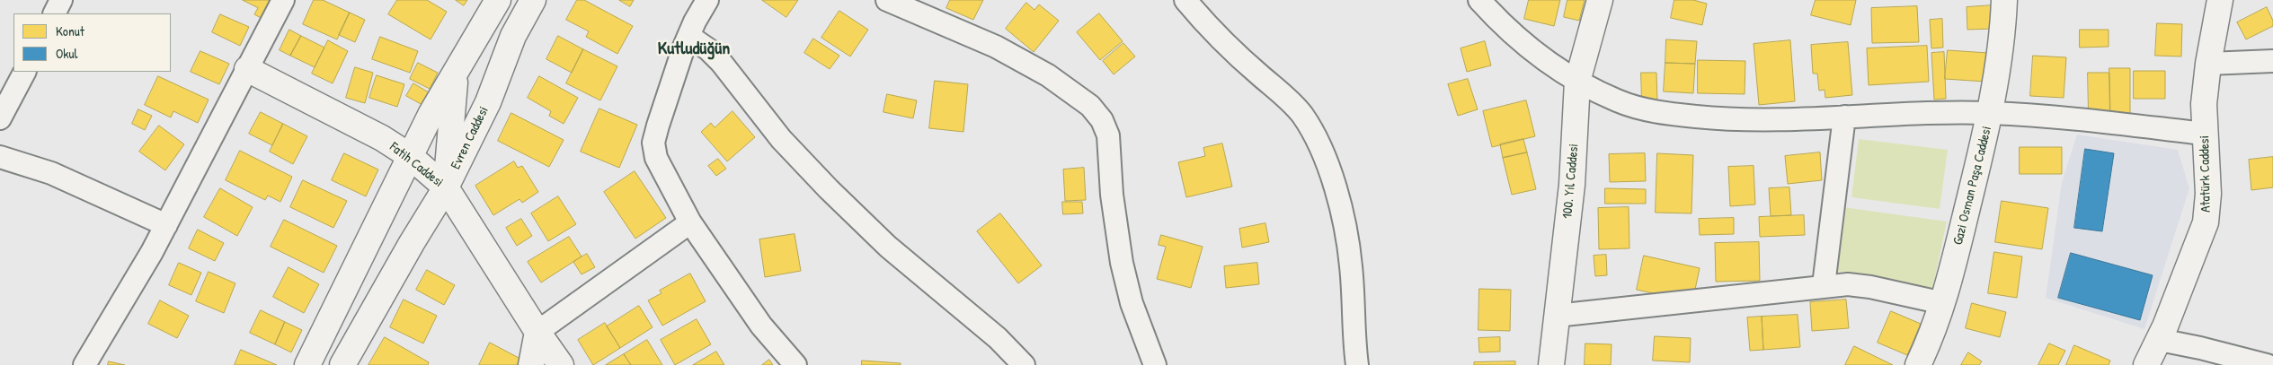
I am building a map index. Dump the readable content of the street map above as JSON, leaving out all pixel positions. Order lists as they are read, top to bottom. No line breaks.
{"streets":{"street":["Evren Caddesi","Fatih Caddesi","Atatürk Caddesi","100. Yıl Caddesi","Gazi Osman Paşa Caddesi"]},"crossings":[["Evren Caddesi","Fatih Caddesi"]],"districts":["Kutludüğün"],"legend":["Konut","Okul"]}
